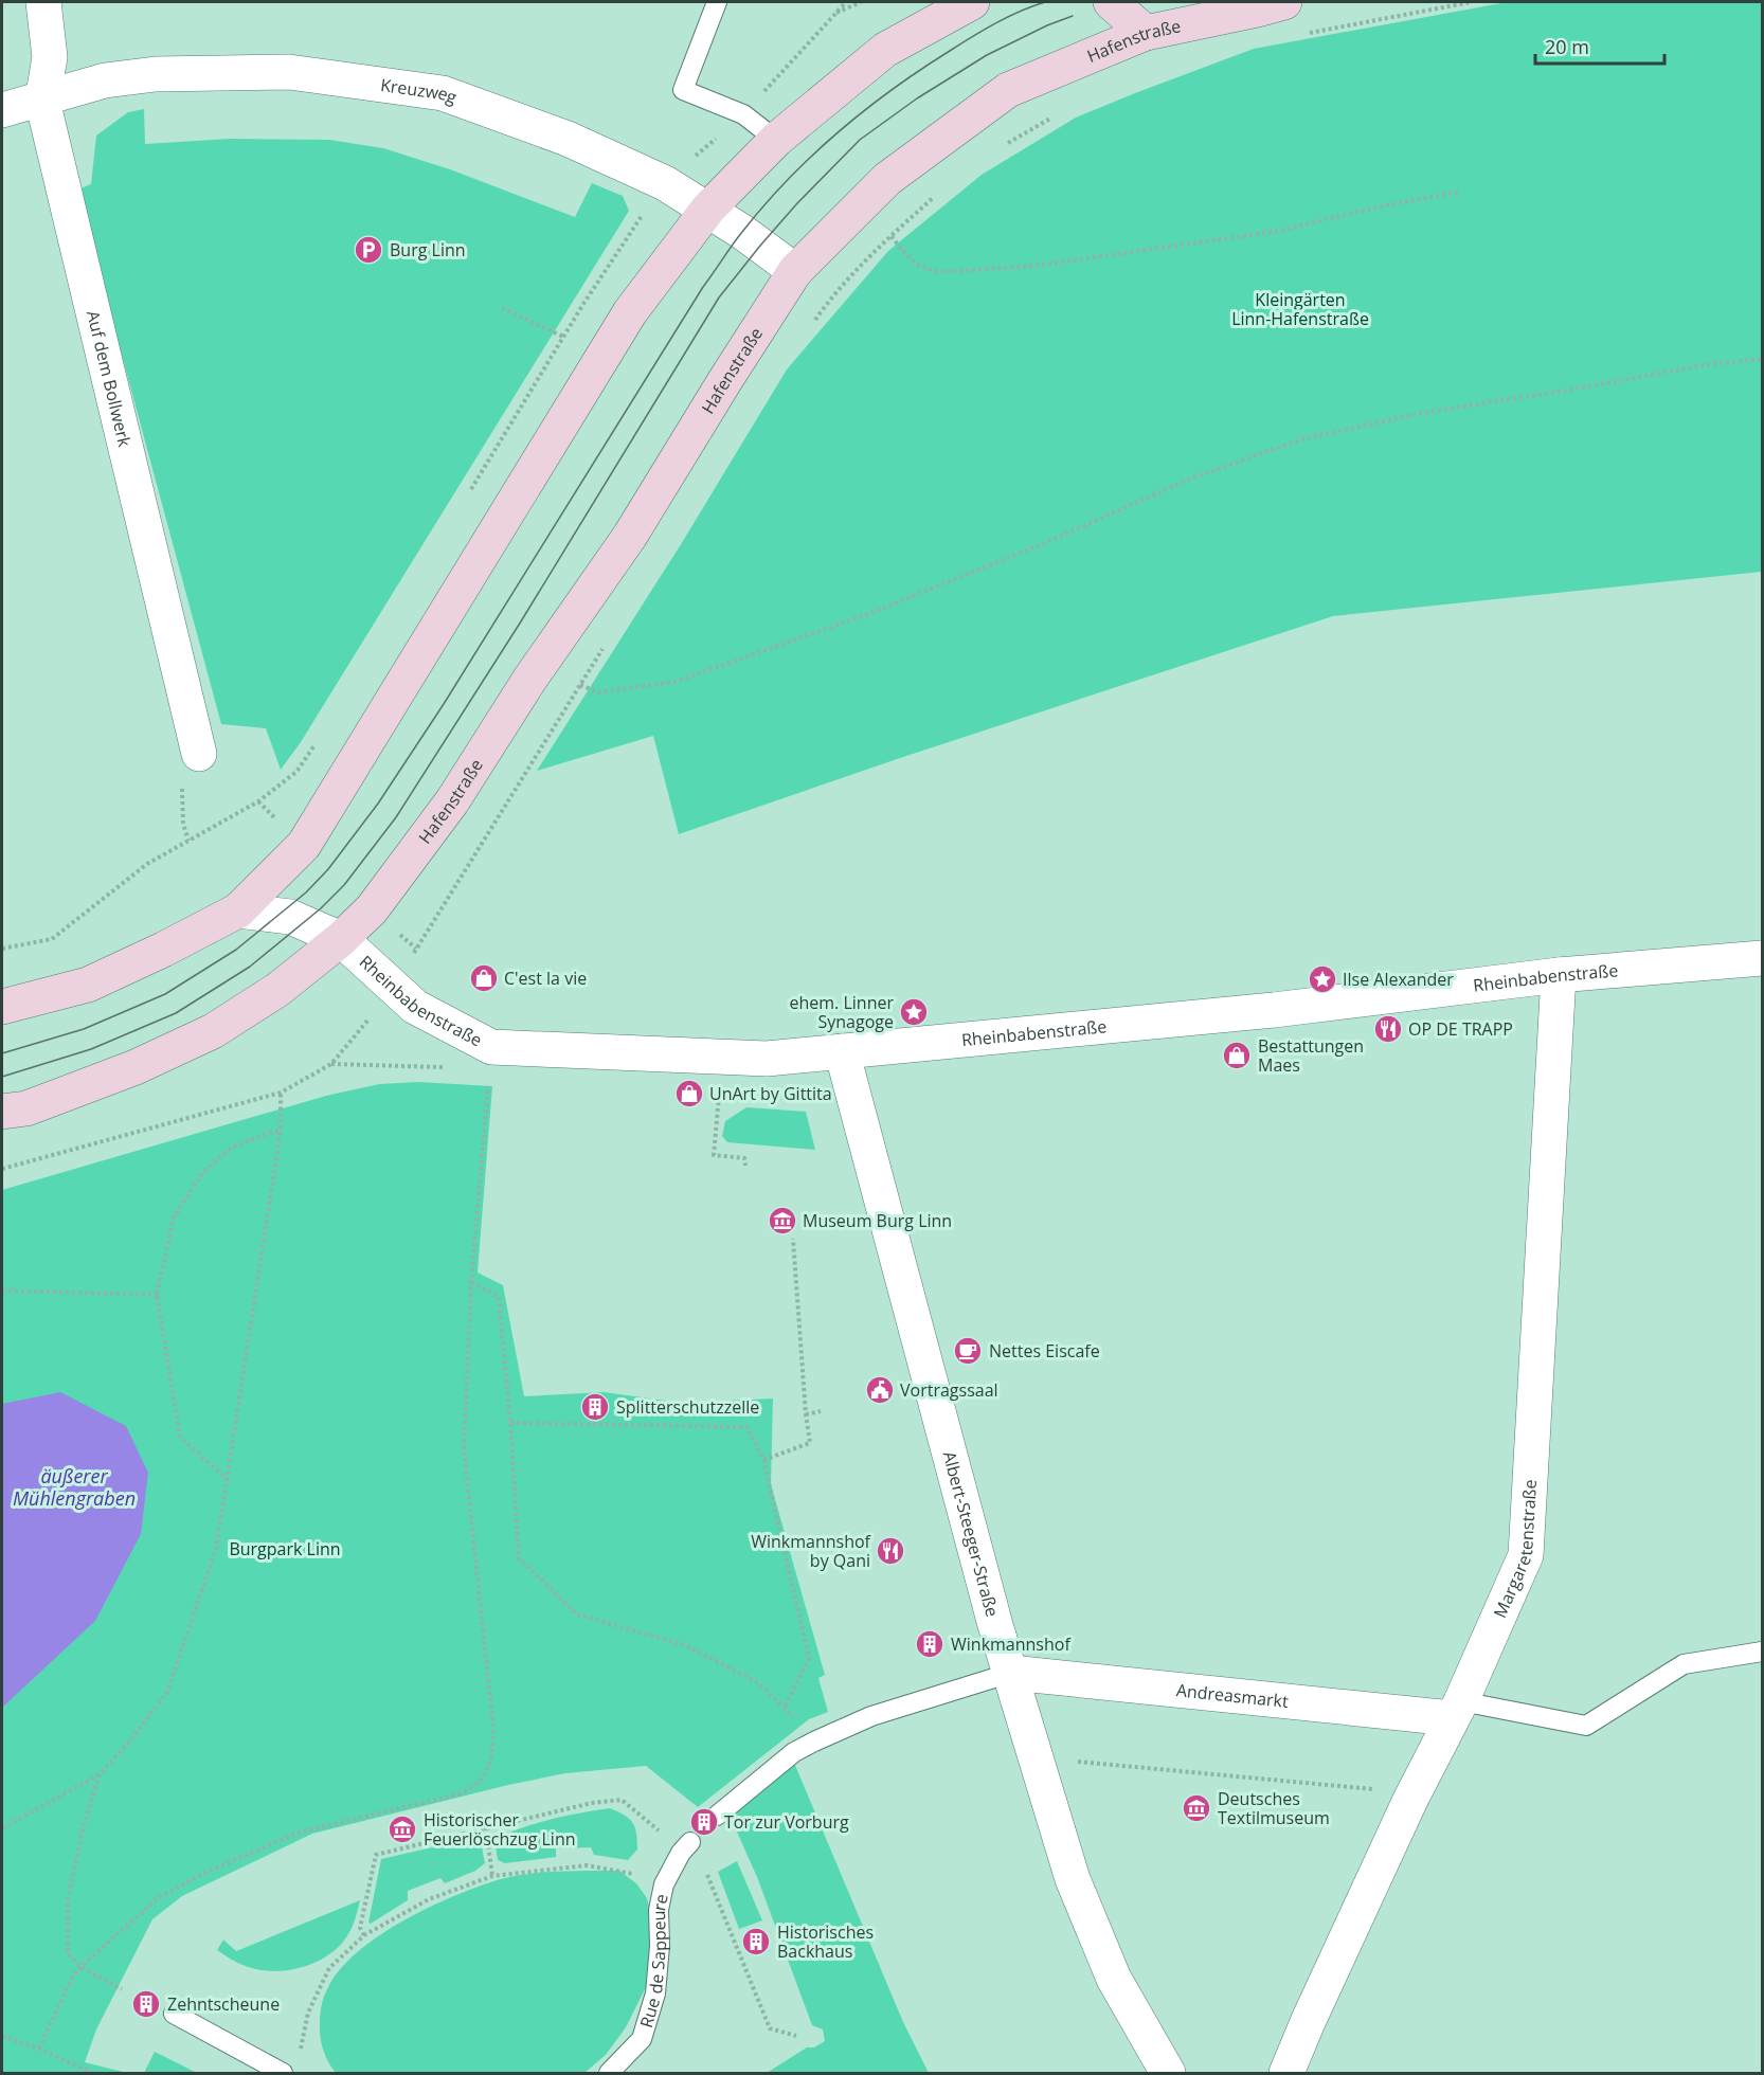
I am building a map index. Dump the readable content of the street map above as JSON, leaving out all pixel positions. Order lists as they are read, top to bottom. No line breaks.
{"streets":{"main road":["Hafenstraße"],"street":["Kreuzweg","Auf dem Bollwerk","Rheinbabenstraße","Albert-Steeger-Straße","Margaretenstraße","Andreasmarkt"],"lane":["Rue de Sappeure"]},"crossings":[["Hafenstraße","Kreuzweg"],["Hafenstraße","Rheinbabenstraße"],["Kreuzweg","Auf dem Bollwerk"],["Rheinbabenstraße","Albert-Steeger-Straße"],["Rheinbabenstraße","Margaretenstraße"],["Albert-Steeger-Straße","Andreasmarkt"],["Margaretenstraße","Andreasmarkt"]],"water":["äußerer Mühlengraben"],"parks":["Kleingärten Linn-Hafenstraße","Burgpark Linn"],"places":{"parking":["Burg Linn"],"shop":["C'est la vie","Bestattungen Maes","UnArt by Gittita"],"place":["Ilse Alexander","ehem. Linner Synagoge"],"restaurant":["OP DE TRAPP","Winkmannshof by Qani"],"museum":["Museum Burg Linn","Deutsches Textilmuseum","Historischer Feuerlöschzug Linn"],"cafe":["Nettes Eiscafe"],"public building":["Vortragssaal"],"building":["Splitterschutzzelle","Winkmannshof","Tor zur Vorburg","Historisches Backhaus","Zehntscheune"]},"scale_bar":"20 m"}
